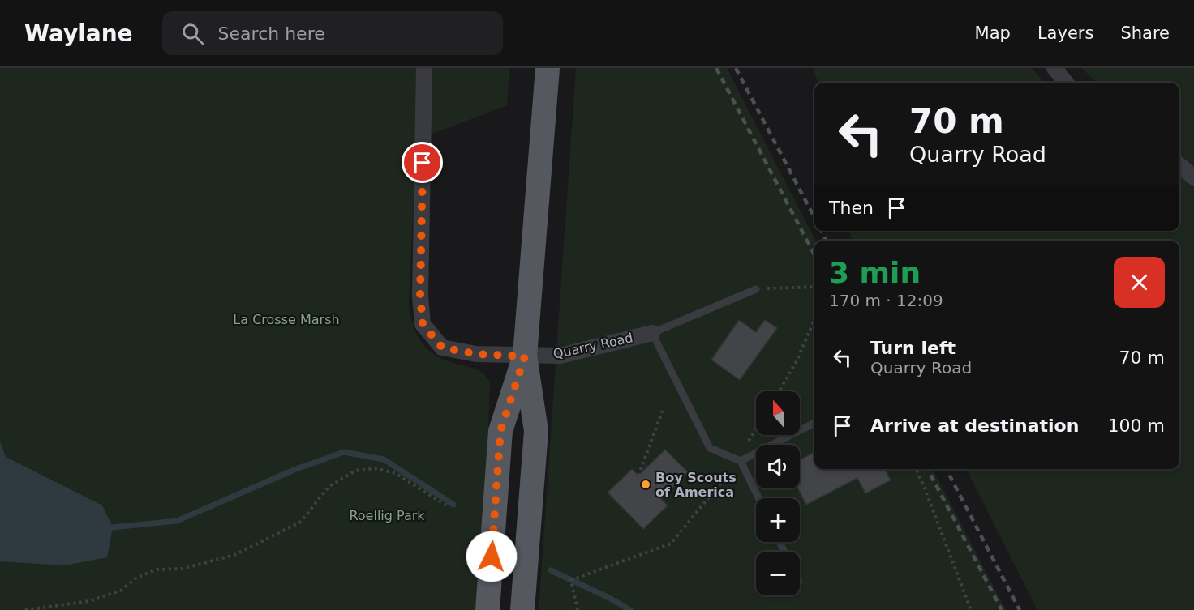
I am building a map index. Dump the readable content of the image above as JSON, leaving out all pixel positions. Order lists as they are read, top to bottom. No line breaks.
{"streets":{"street":["Quarry Road"]},"parks":["La Crosse Marsh","Roellig Park"],"places":["Boy Scouts of America"],"north":"top","page":{"header":"Waylane","search":"Search here","nav":["Map","Layers","Share"],"turn":["70 m","Quarry Road"],"then":"Then","heading":["3 min","170 m · 12:09"],"list":[{"name":"Turn left","note":"Quarry Road","value":"70 m"},{"name":"Arrive at destination","value":"100 m"}],"map_buttons":["+","−"]}}
